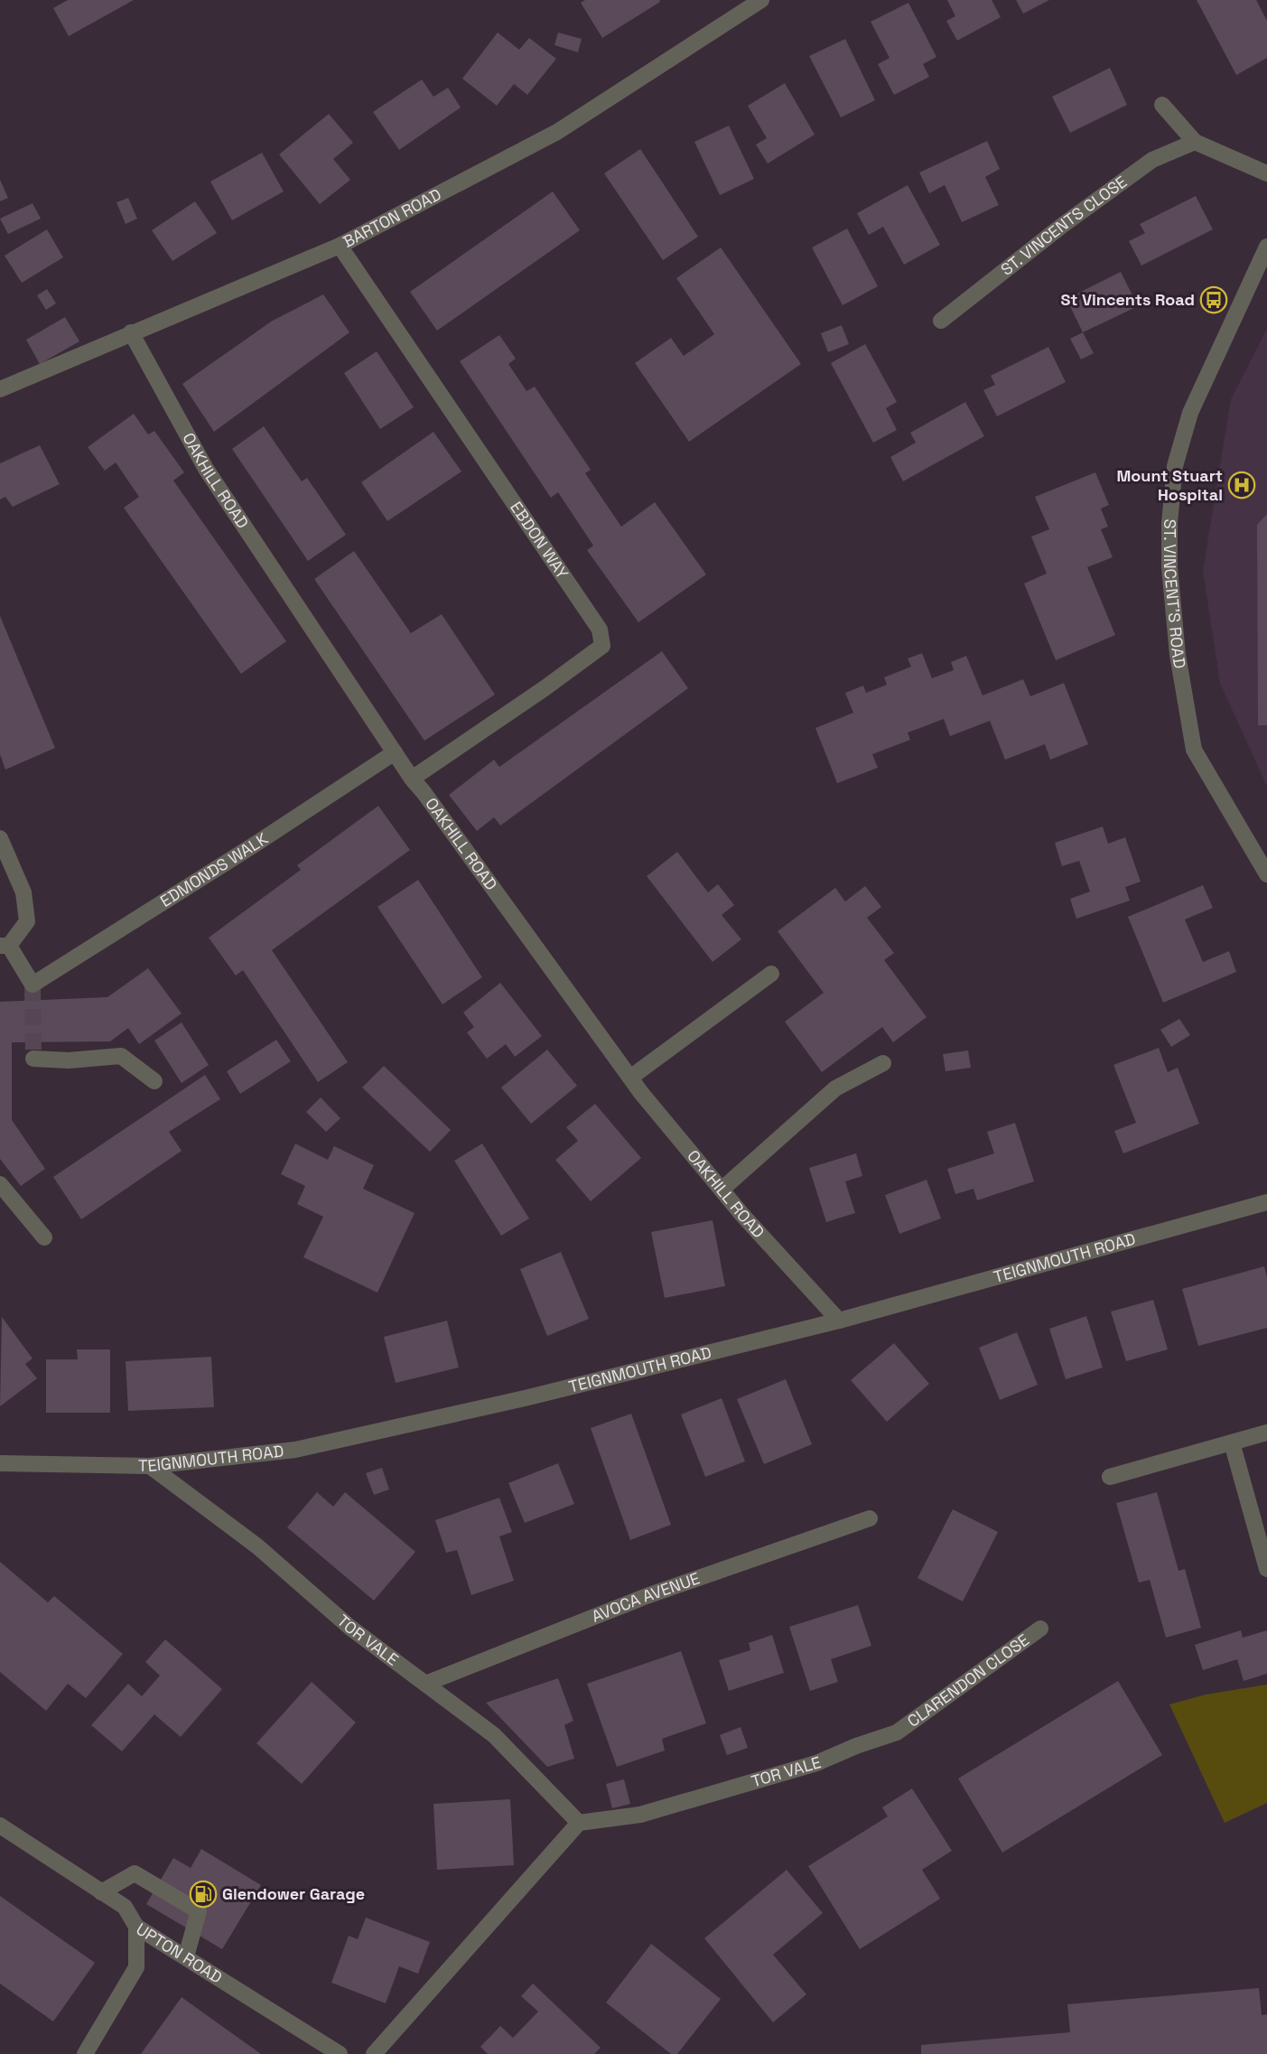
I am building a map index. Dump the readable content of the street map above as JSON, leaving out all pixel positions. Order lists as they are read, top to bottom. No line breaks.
{"streets":{"street":["BARTON ROAD","ST. VINCENTS CLOSE","OAKHILL ROAD","EBDON WAY","ST. VINCENT'S ROAD","EDMONDS WALK","TEIGNMOUTH ROAD","AVOCA AVENUE","TOR VALE","CLARENDON CLOSE","UPTON ROAD"]},"crossings":[["BARTON ROAD","OAKHILL ROAD"],["BARTON ROAD","EBDON WAY"],["OAKHILL ROAD","EBDON WAY"],["OAKHILL ROAD","EDMONDS WALK"],["OAKHILL ROAD","TEIGNMOUTH ROAD"],["TEIGNMOUTH ROAD","TOR VALE"],["AVOCA AVENUE","TOR VALE"],["TOR VALE","CLARENDON CLOSE"]],"places":{"bus stop":["St Vincents Road"],"hospital":["Mount Stuart Hospital"],"fuel station":["Glendower Garage"]}}
